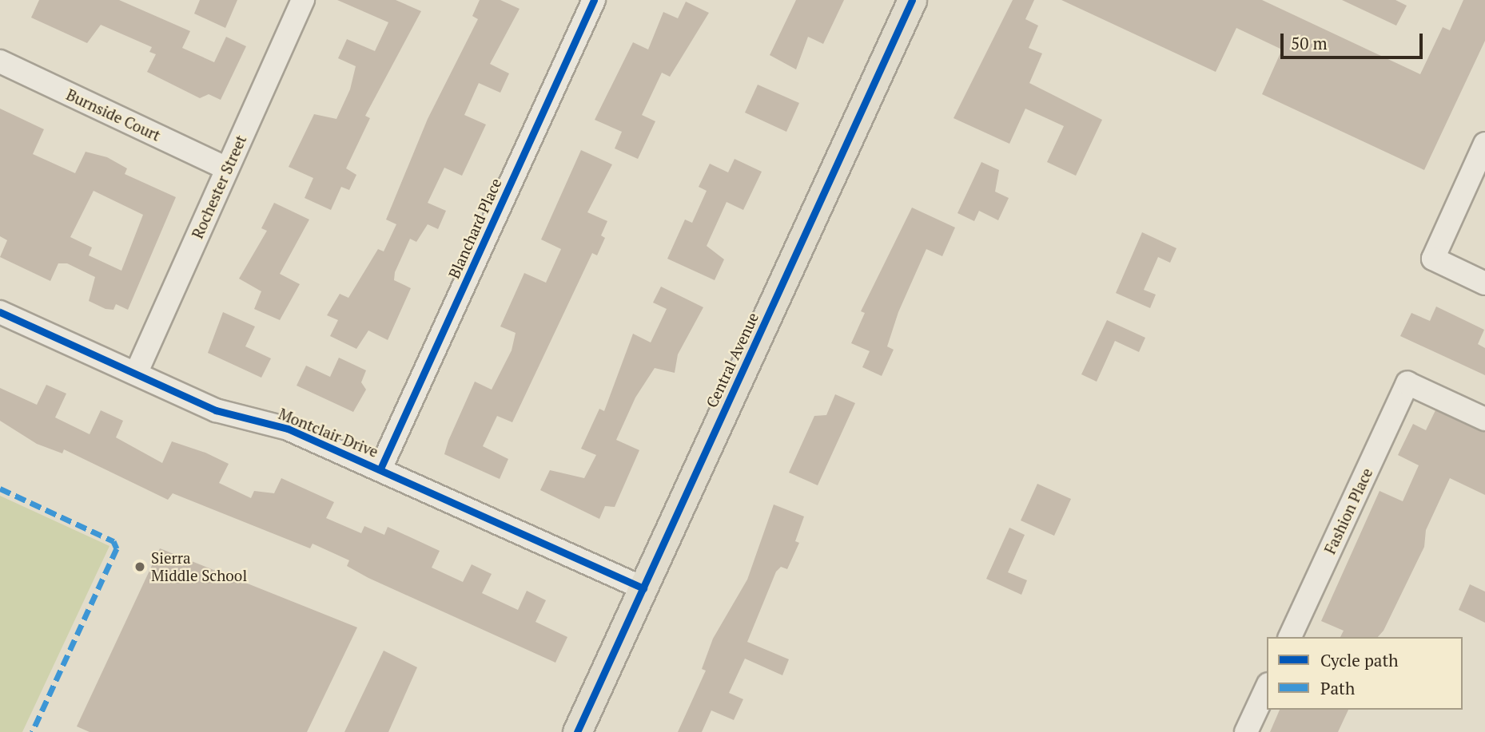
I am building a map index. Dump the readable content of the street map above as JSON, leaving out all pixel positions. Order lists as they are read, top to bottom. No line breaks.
{"streets":{"main road":["Central Avenue"],"street":["Burnside Court","Rochester Street","Blanchard Place","Montclair Drive","Fashion Place"]},"crossings":[["Burnside Court","Rochester Street"],["Rochester Street","Montclair Drive"],["Blanchard Place","Montclair Drive"],["Central Avenue","Montclair Drive"]],"places":["Sierra Middle School"],"legend":["Cycle path","Path"],"scale_bar":"50 m"}
